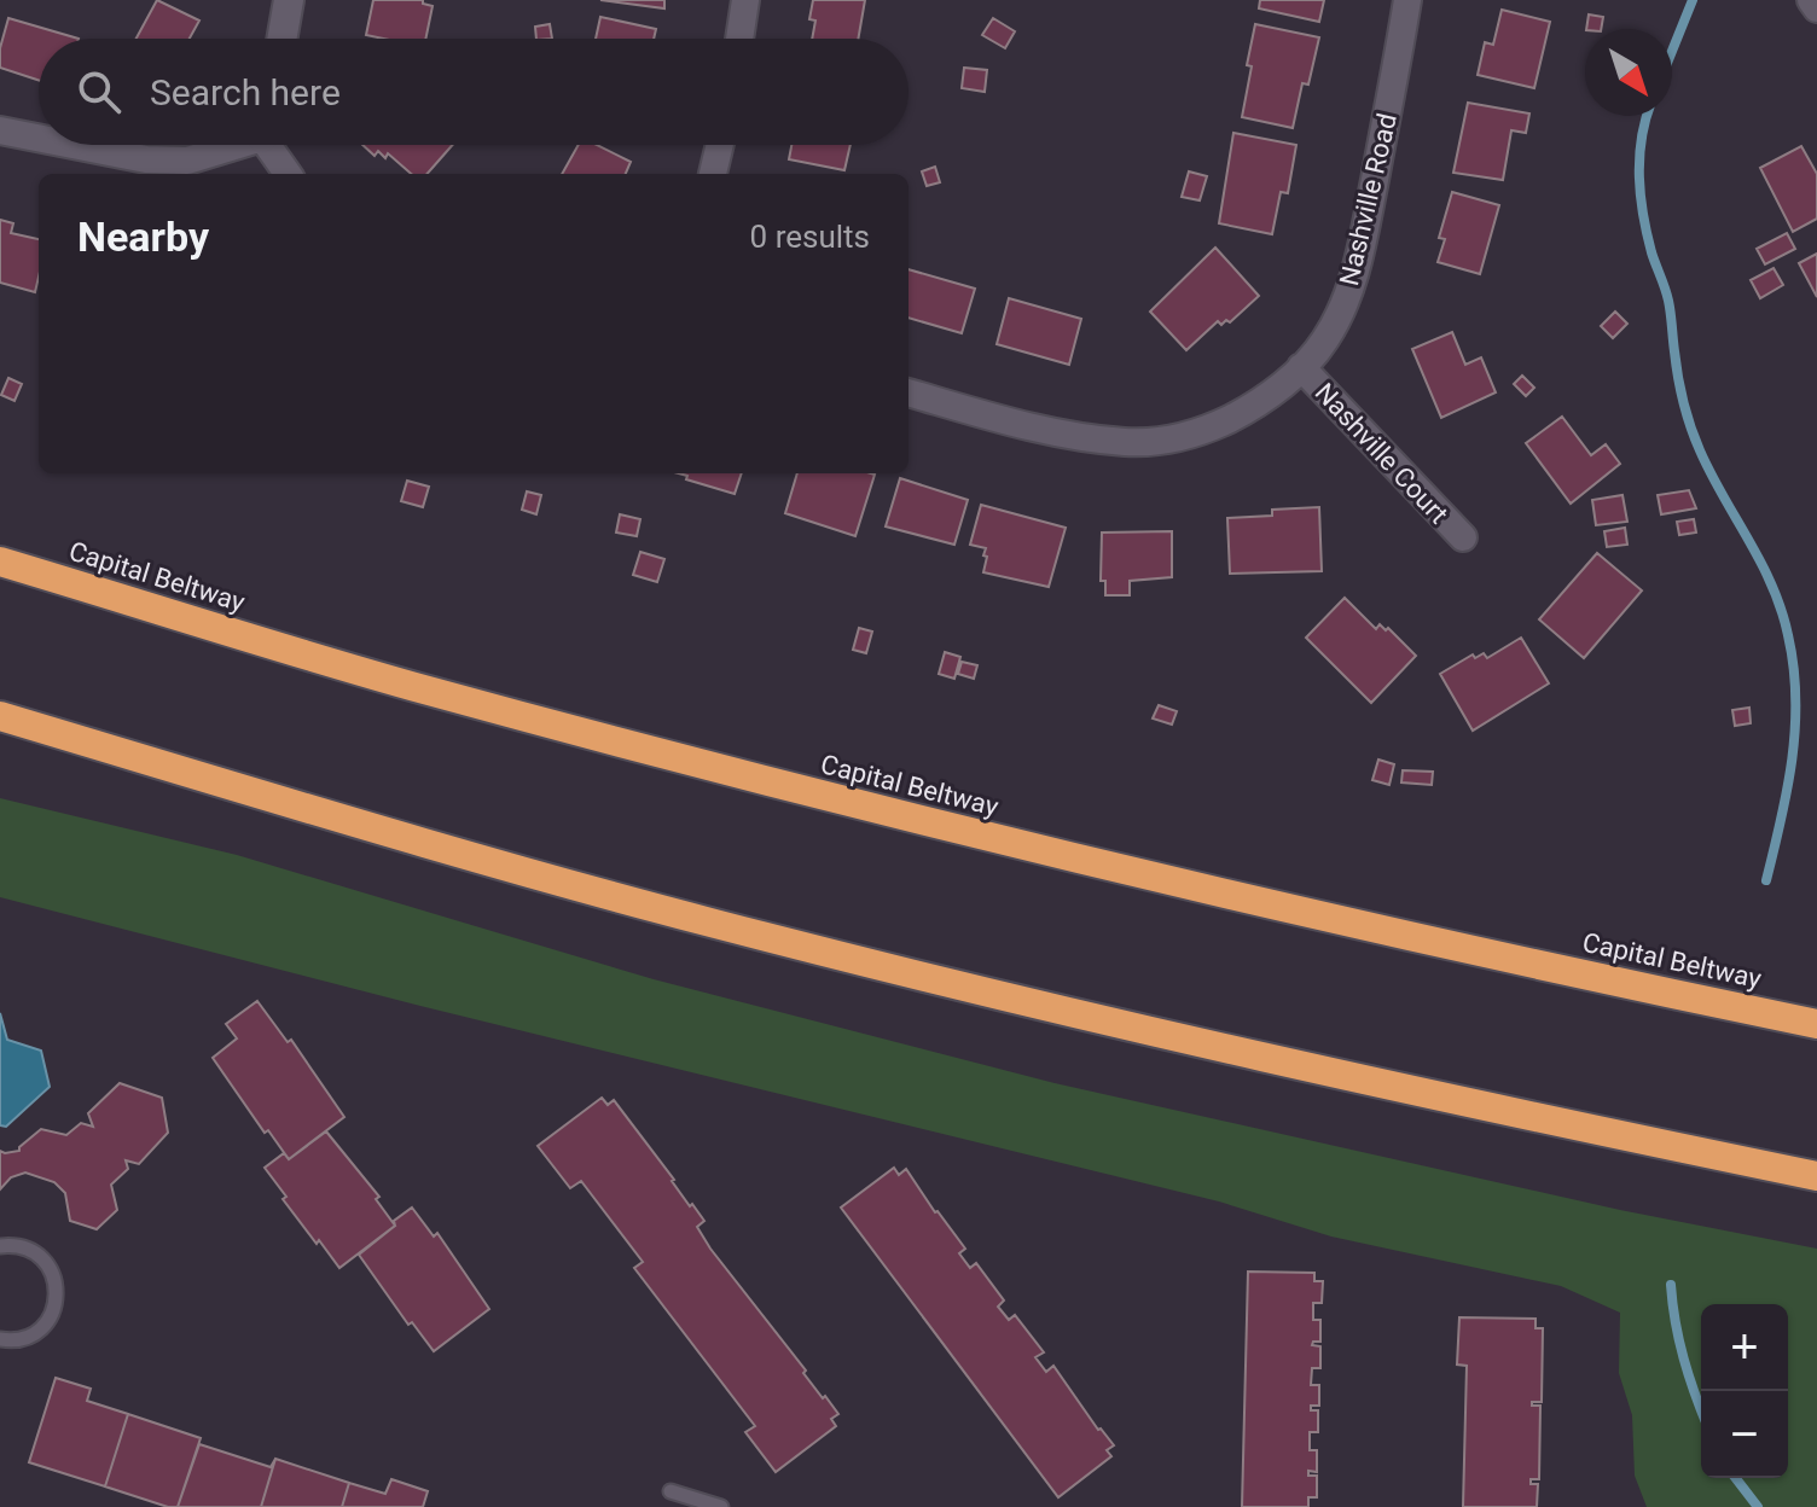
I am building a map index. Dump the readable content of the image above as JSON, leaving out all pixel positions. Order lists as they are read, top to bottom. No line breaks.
{"streets":{"highway":["Capital Beltway"],"street":["Nashville Road","Nashville Court"]},"crossings":[["Nashville Road","Nashville Court"]],"north":"bottom right","page":{"search":"Search here","heading":["Nearby","0 results"],"map_buttons":["+","−"]}}
